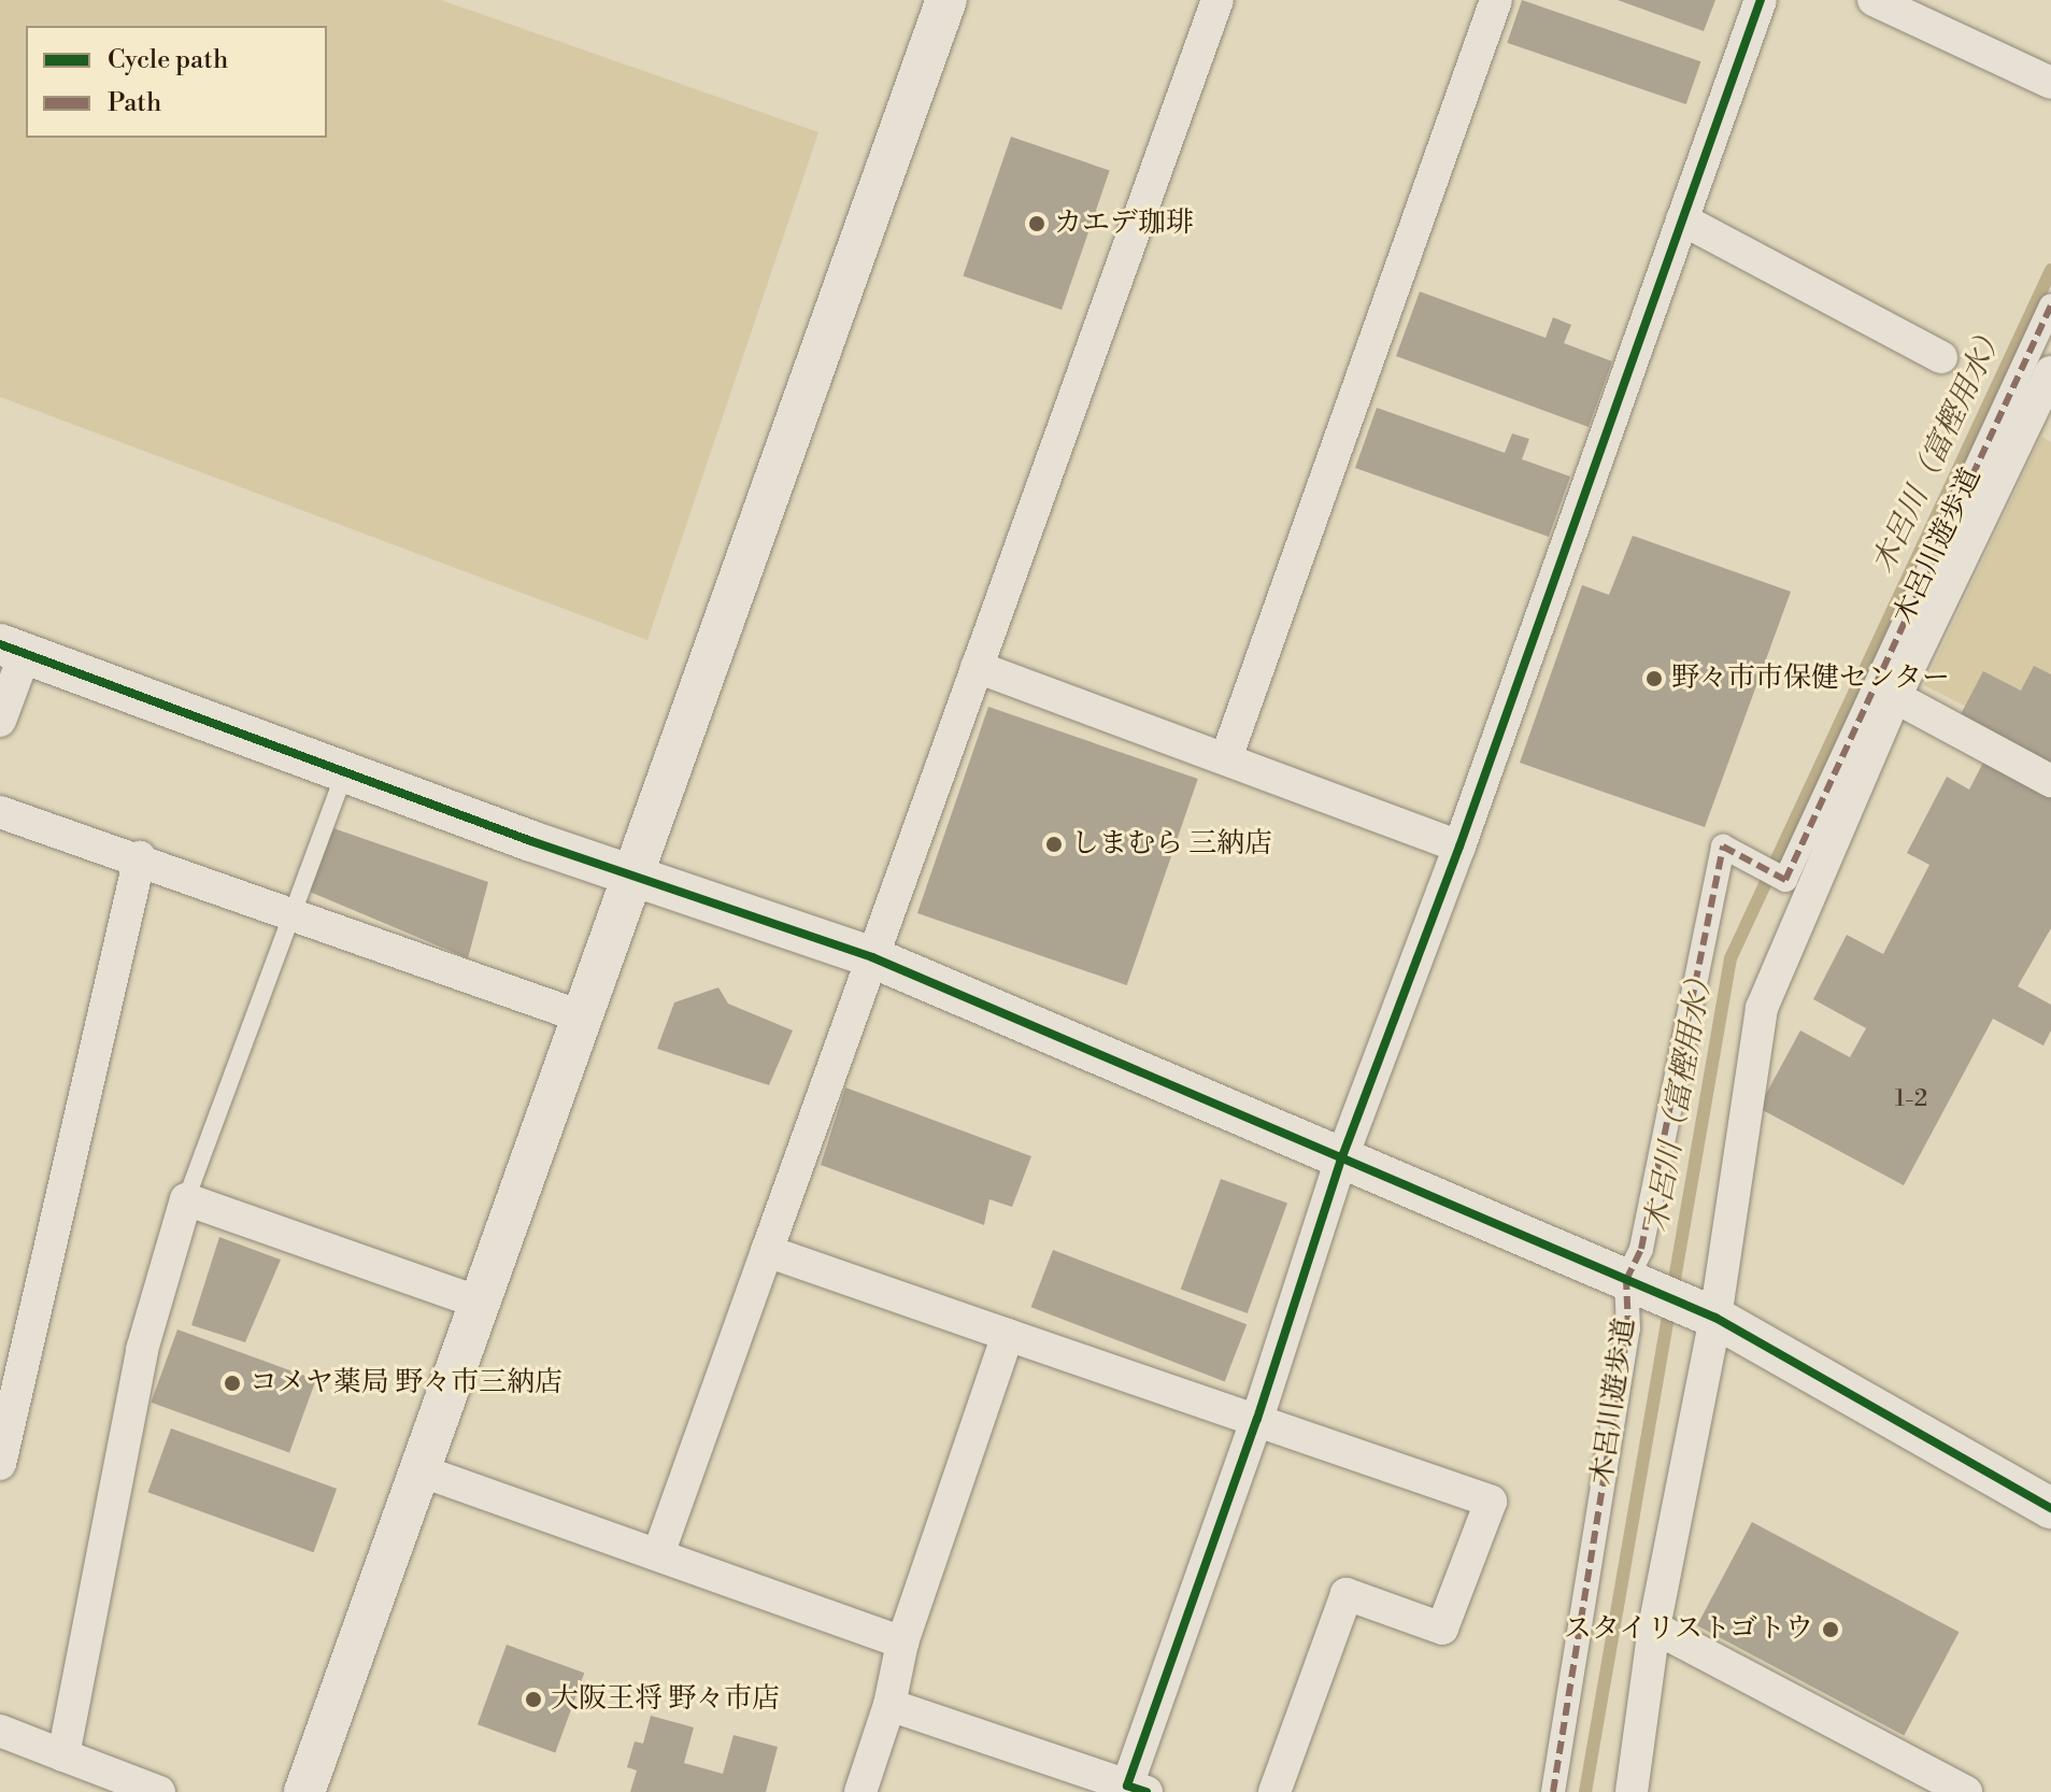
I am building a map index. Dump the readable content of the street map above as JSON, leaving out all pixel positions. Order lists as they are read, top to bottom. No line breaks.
{"streets":{"street":["木呂川遊歩道"]},"water":["木呂川（富樫用水）"],"places":["カエデ珈琲","野々市市保健センター","しまむら 三納店","コメヤ薬局 野々市三納店","スタイリストゴトウ","大阪王将 野々市店"],"house_numbers":["1-2"],"legend":["Cycle path","Path"]}
